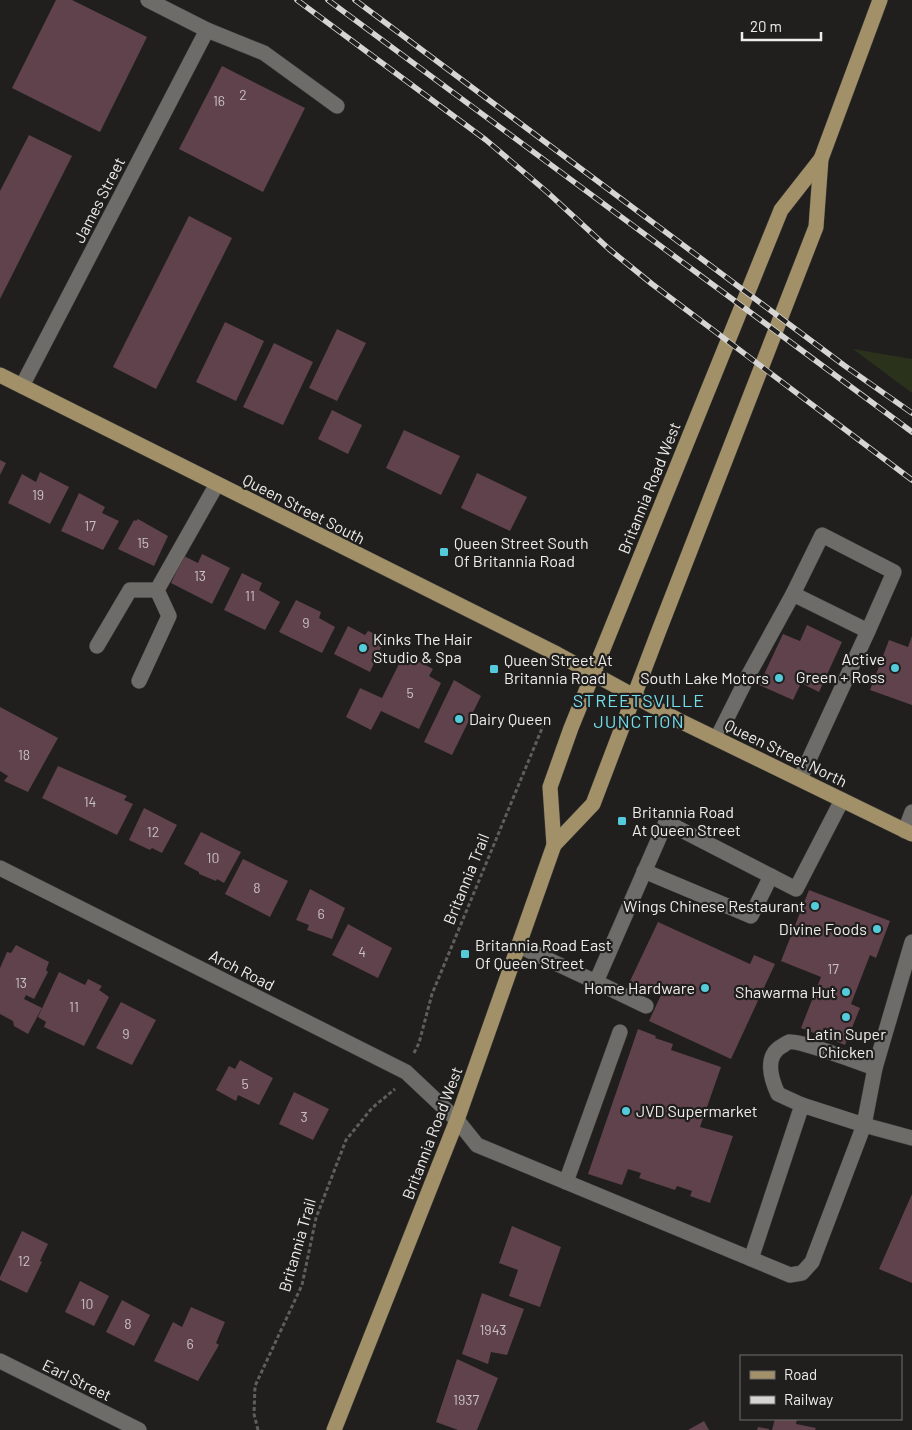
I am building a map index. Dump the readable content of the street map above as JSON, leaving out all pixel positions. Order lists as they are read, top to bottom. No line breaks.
{"streets":{"main road":["Britannia Road West","Queen Street South","Queen Street North"],"street":["James Street","Arch Road","Earl Street"],"path":["Britannia Trail"]},"crossings":[["James Street","Queen Street South"],["Britannia Road West","Queen Street South"],["Britannia Road West","Queen Street North"],["Britannia Road West","Arch Road"],["Queen Street South","Queen Street North"]],"districts":["STREETSVILLE JUNCTION"],"places":{"transit":["Queen Street South Of Britannia Road","Queen Street At Britannia Road","Britannia Road At Queen Street","Britannia Road East Of Queen Street"],"other":["Kinks The Hair Studio & Spa","Active Green + Ross","South Lake Motors","Dairy Queen","Wings Chinese Restaurant","Divine Foods","Home Hardware","Shawarma Hut","Latin Super Chicken","JVD Supermarket"]},"house_numbers":["2","16","19","17","15","13","11","9","5","18","14","12","10","8","6","4","17","13","11","9","5","3","12","10","8","1943","6","1937"],"legend":["Road","Railway"],"scale_bar":"20 m"}
